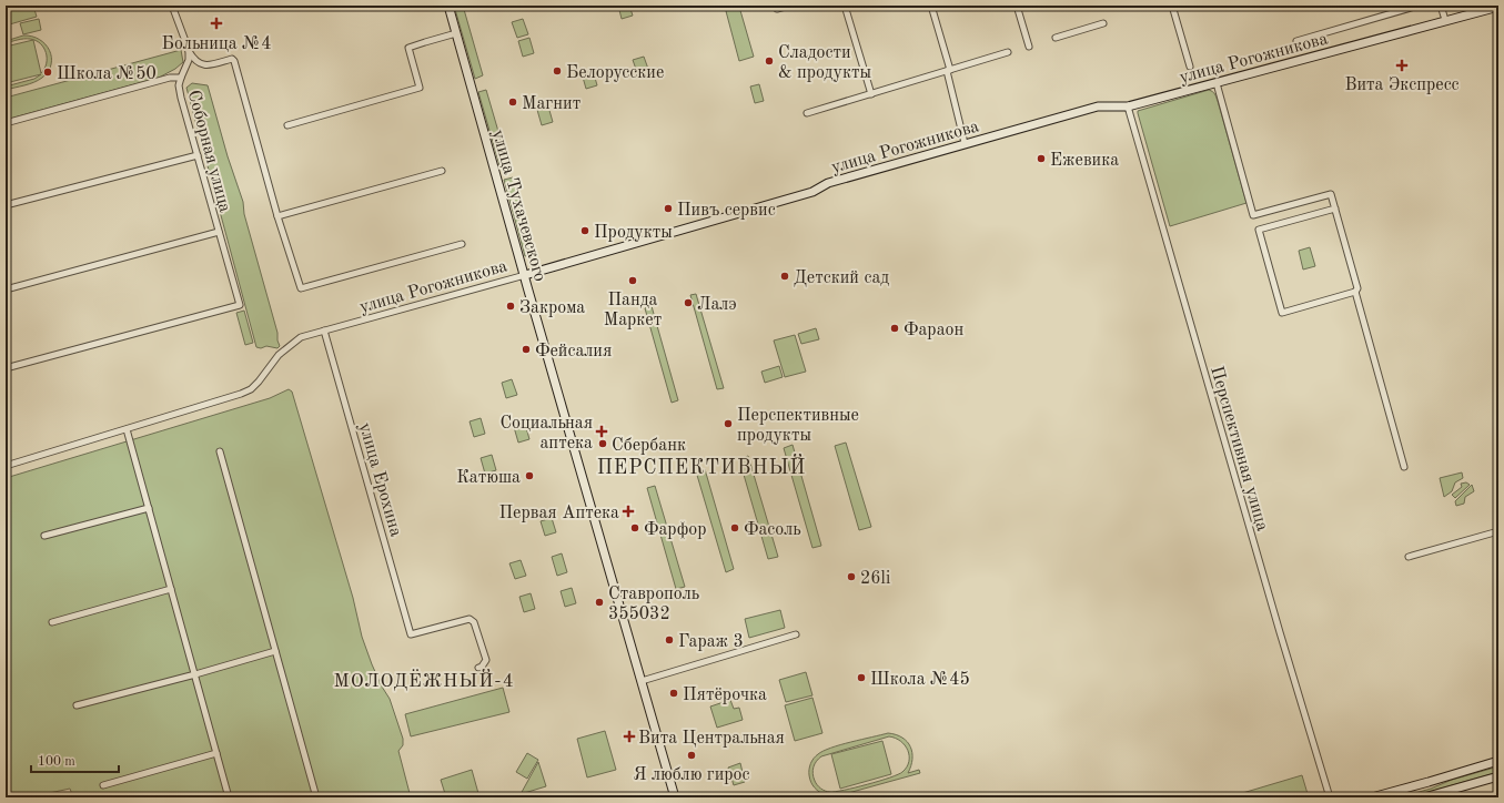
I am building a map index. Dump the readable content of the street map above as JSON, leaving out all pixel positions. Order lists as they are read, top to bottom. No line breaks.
{"streets":{"main road":["улица Рогожникова","улица Тухачевского"],"street":["Соборная улица","Перспективная улица","улица Ерохина"]},"crossings":[["улица Рогожникова","улица Тухачевского"],["улица Рогожникова","Перспективная улица"],["улица Рогожникова","улица Ерохина"]],"districts":["ПЕРСПЕКТИВНЫЙ","МОЛОДЁЖНЫЙ-4"],"places":{"health":["Больница №4","Вита Экспресс","Социальная аптека","Первая Аптека","Вита Центральная"],"other":["Сладости & продукты","Белорусские","Школа №50","Магнит","Ежевика","Пивъ сервис","Продукты","Детский сад","Панда Маркет","Лалэ","Закрома","Фараон","Фейсалия","Перспективные продукты","Сбербанк","Катюша","Фарфор","Фасоль","26li","Ставрополь 355032","Гараж 3","Школа №45","Пятёрочка","Я люблю гирос"]},"scale_bar":"100 m"}
